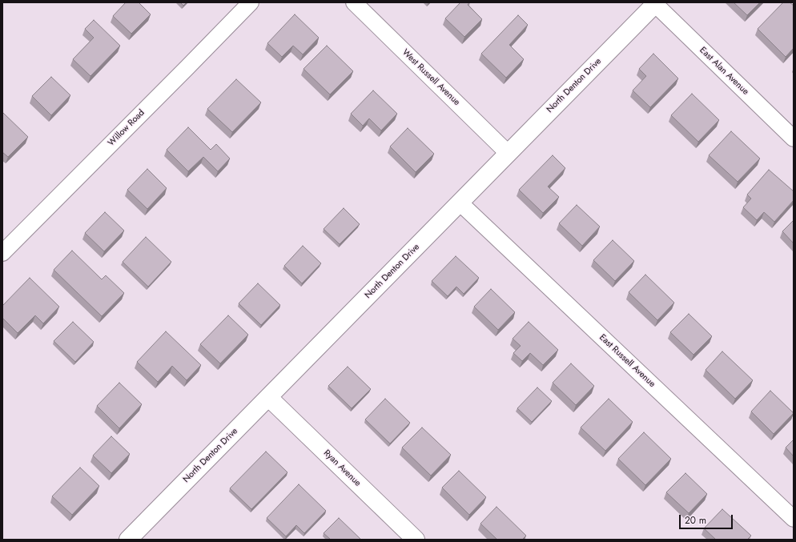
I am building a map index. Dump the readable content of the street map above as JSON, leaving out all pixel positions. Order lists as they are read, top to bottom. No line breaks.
{"streets":{"street":["East Alan Avenue","West Russell Avenue","North Denton Drive","Willow Road","East Russell Avenue","Ryan Avenue"]},"crossings":[["East Alan Avenue","North Denton Drive"],["West Russell Avenue","North Denton Drive"],["North Denton Drive","East Russell Avenue"],["North Denton Drive","Ryan Avenue"]],"scale_bar":"20 m"}
